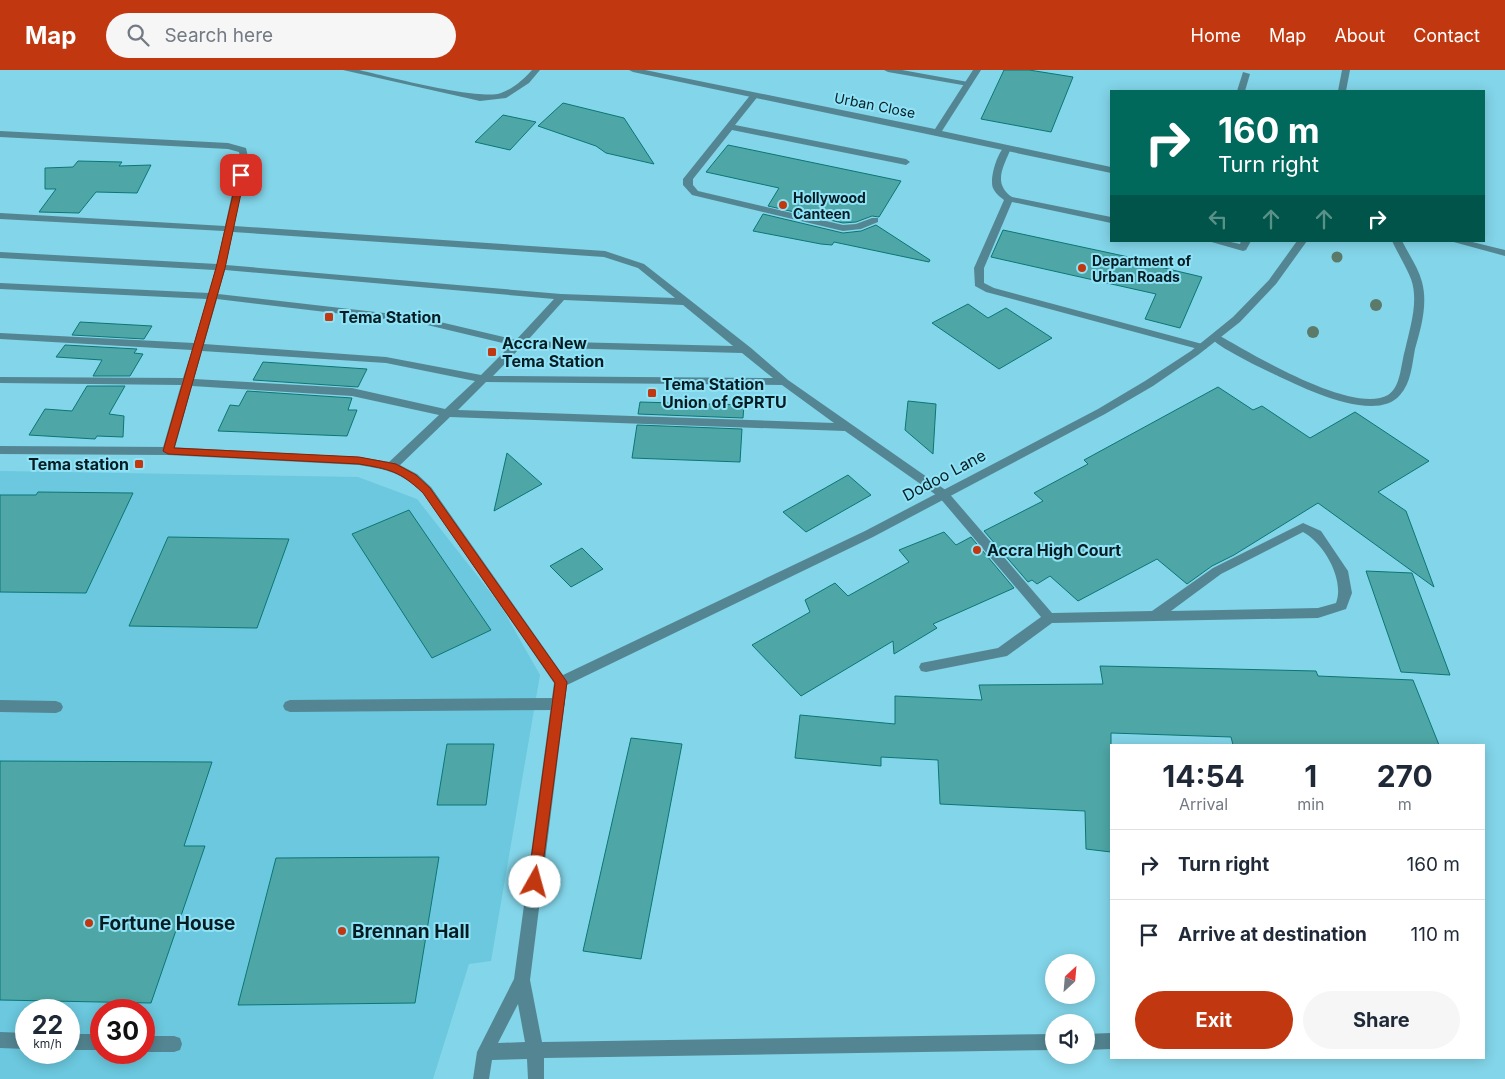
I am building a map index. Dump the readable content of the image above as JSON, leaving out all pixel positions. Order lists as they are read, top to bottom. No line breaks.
{"streets":{"street":["Urban Close","Dodoo Lane"]},"places":{"other":["Hollywood Canteen","Department of Urban Roads","Accra High Court","Fortune House","Brennan Hall"],"transit":["Tema Station","Accra New Tema Station","Tema Station Union of GPRTU","Tema station"]},"north":"top right","page":{"header":"Map","search":"Search here","nav":["Home","Map","About","Contact"],"turn":["160 m","Turn right"],"eta":["14:54","Arrival","1","min","270","m"],"list":[{"name":"Turn right","value":"160 m"},{"name":"Arrive at destination","value":"110 m"}],"buttons":["Exit","Share"],"speed":"22 km/h","limit":"30"}}
